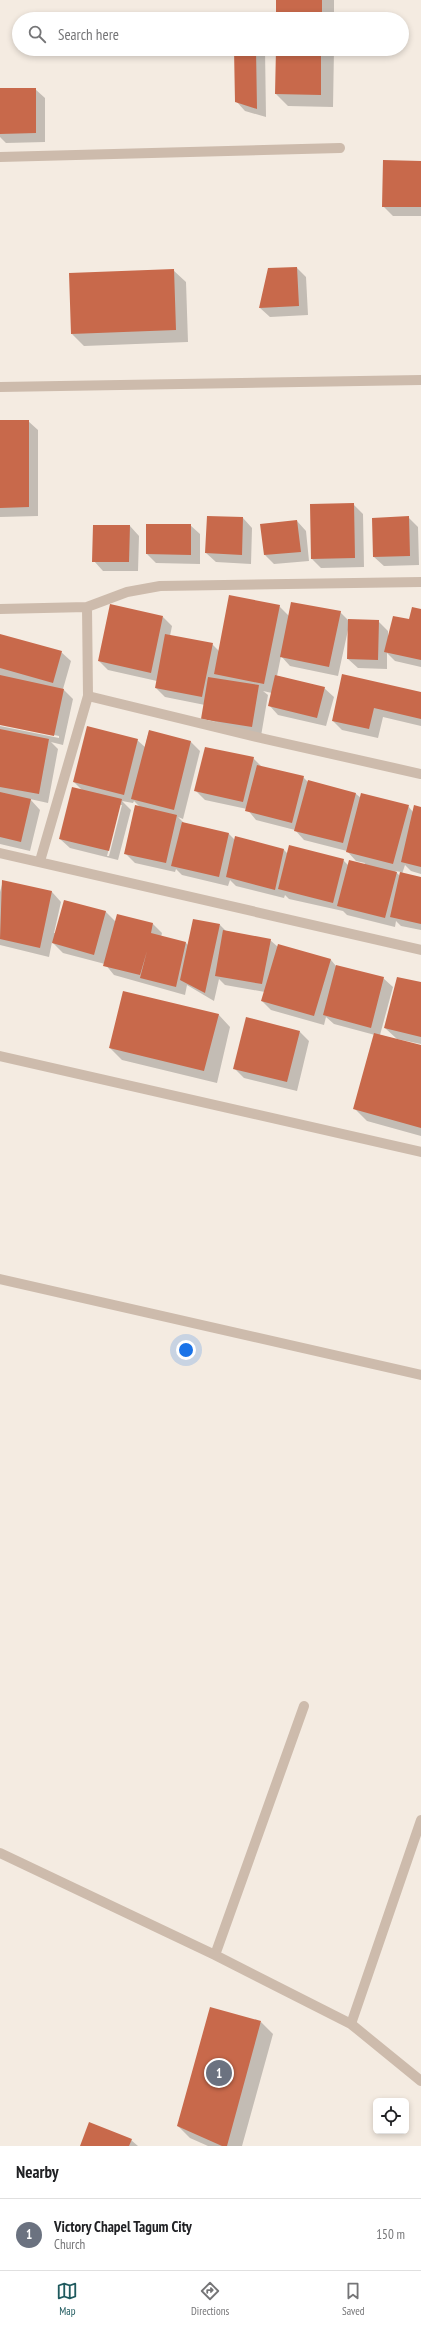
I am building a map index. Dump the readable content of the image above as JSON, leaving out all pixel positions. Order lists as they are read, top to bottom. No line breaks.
{"page":{"search":"Search here","pins":"1","heading":"Nearby","list":[{"mark":"1","name":"Victory Chapel Tagum City","note":"Church","value":"150 m"}],"nav":["Map","Directions","Saved"]}}
